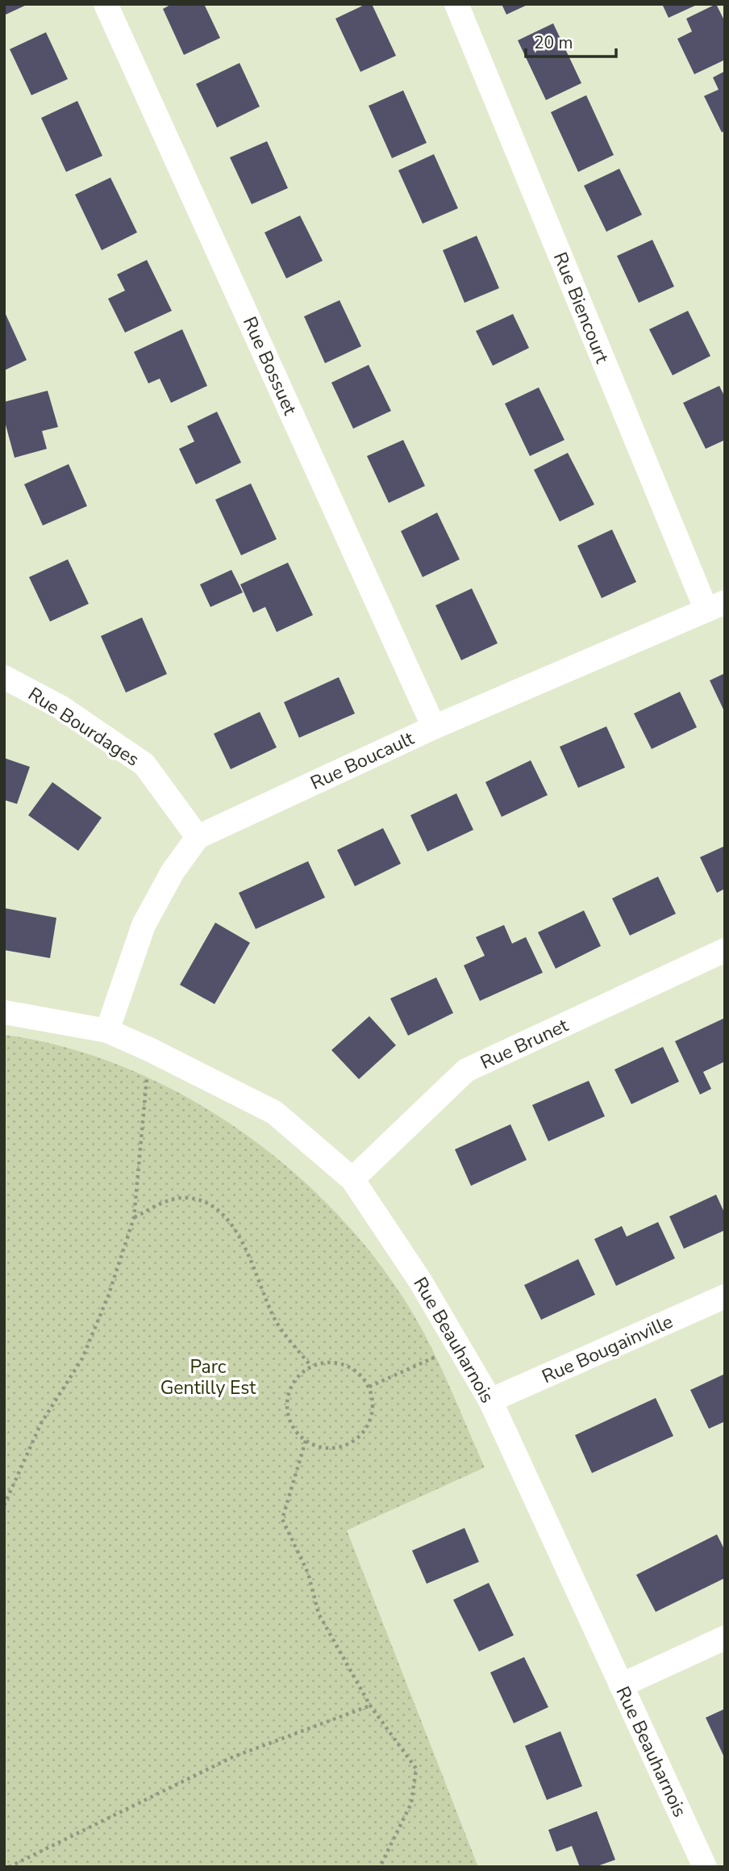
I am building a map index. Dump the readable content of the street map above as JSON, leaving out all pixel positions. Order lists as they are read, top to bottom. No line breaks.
{"streets":{"street":["Rue Biencourt","Rue Bossuet","Rue Bourdages","Rue Boucault","Rue Brunet","Rue Beauharnois","Rue Bougainville"]},"crossings":[["Rue Biencourt","Rue Boucault"],["Rue Bossuet","Rue Boucault"],["Rue Bourdages","Rue Boucault"],["Rue Boucault","Rue Beauharnois"],["Rue Brunet","Rue Beauharnois"],["Rue Beauharnois","Rue Bougainville"]],"parks":["Parc Gentilly Est"],"scale_bar":"20 m"}
